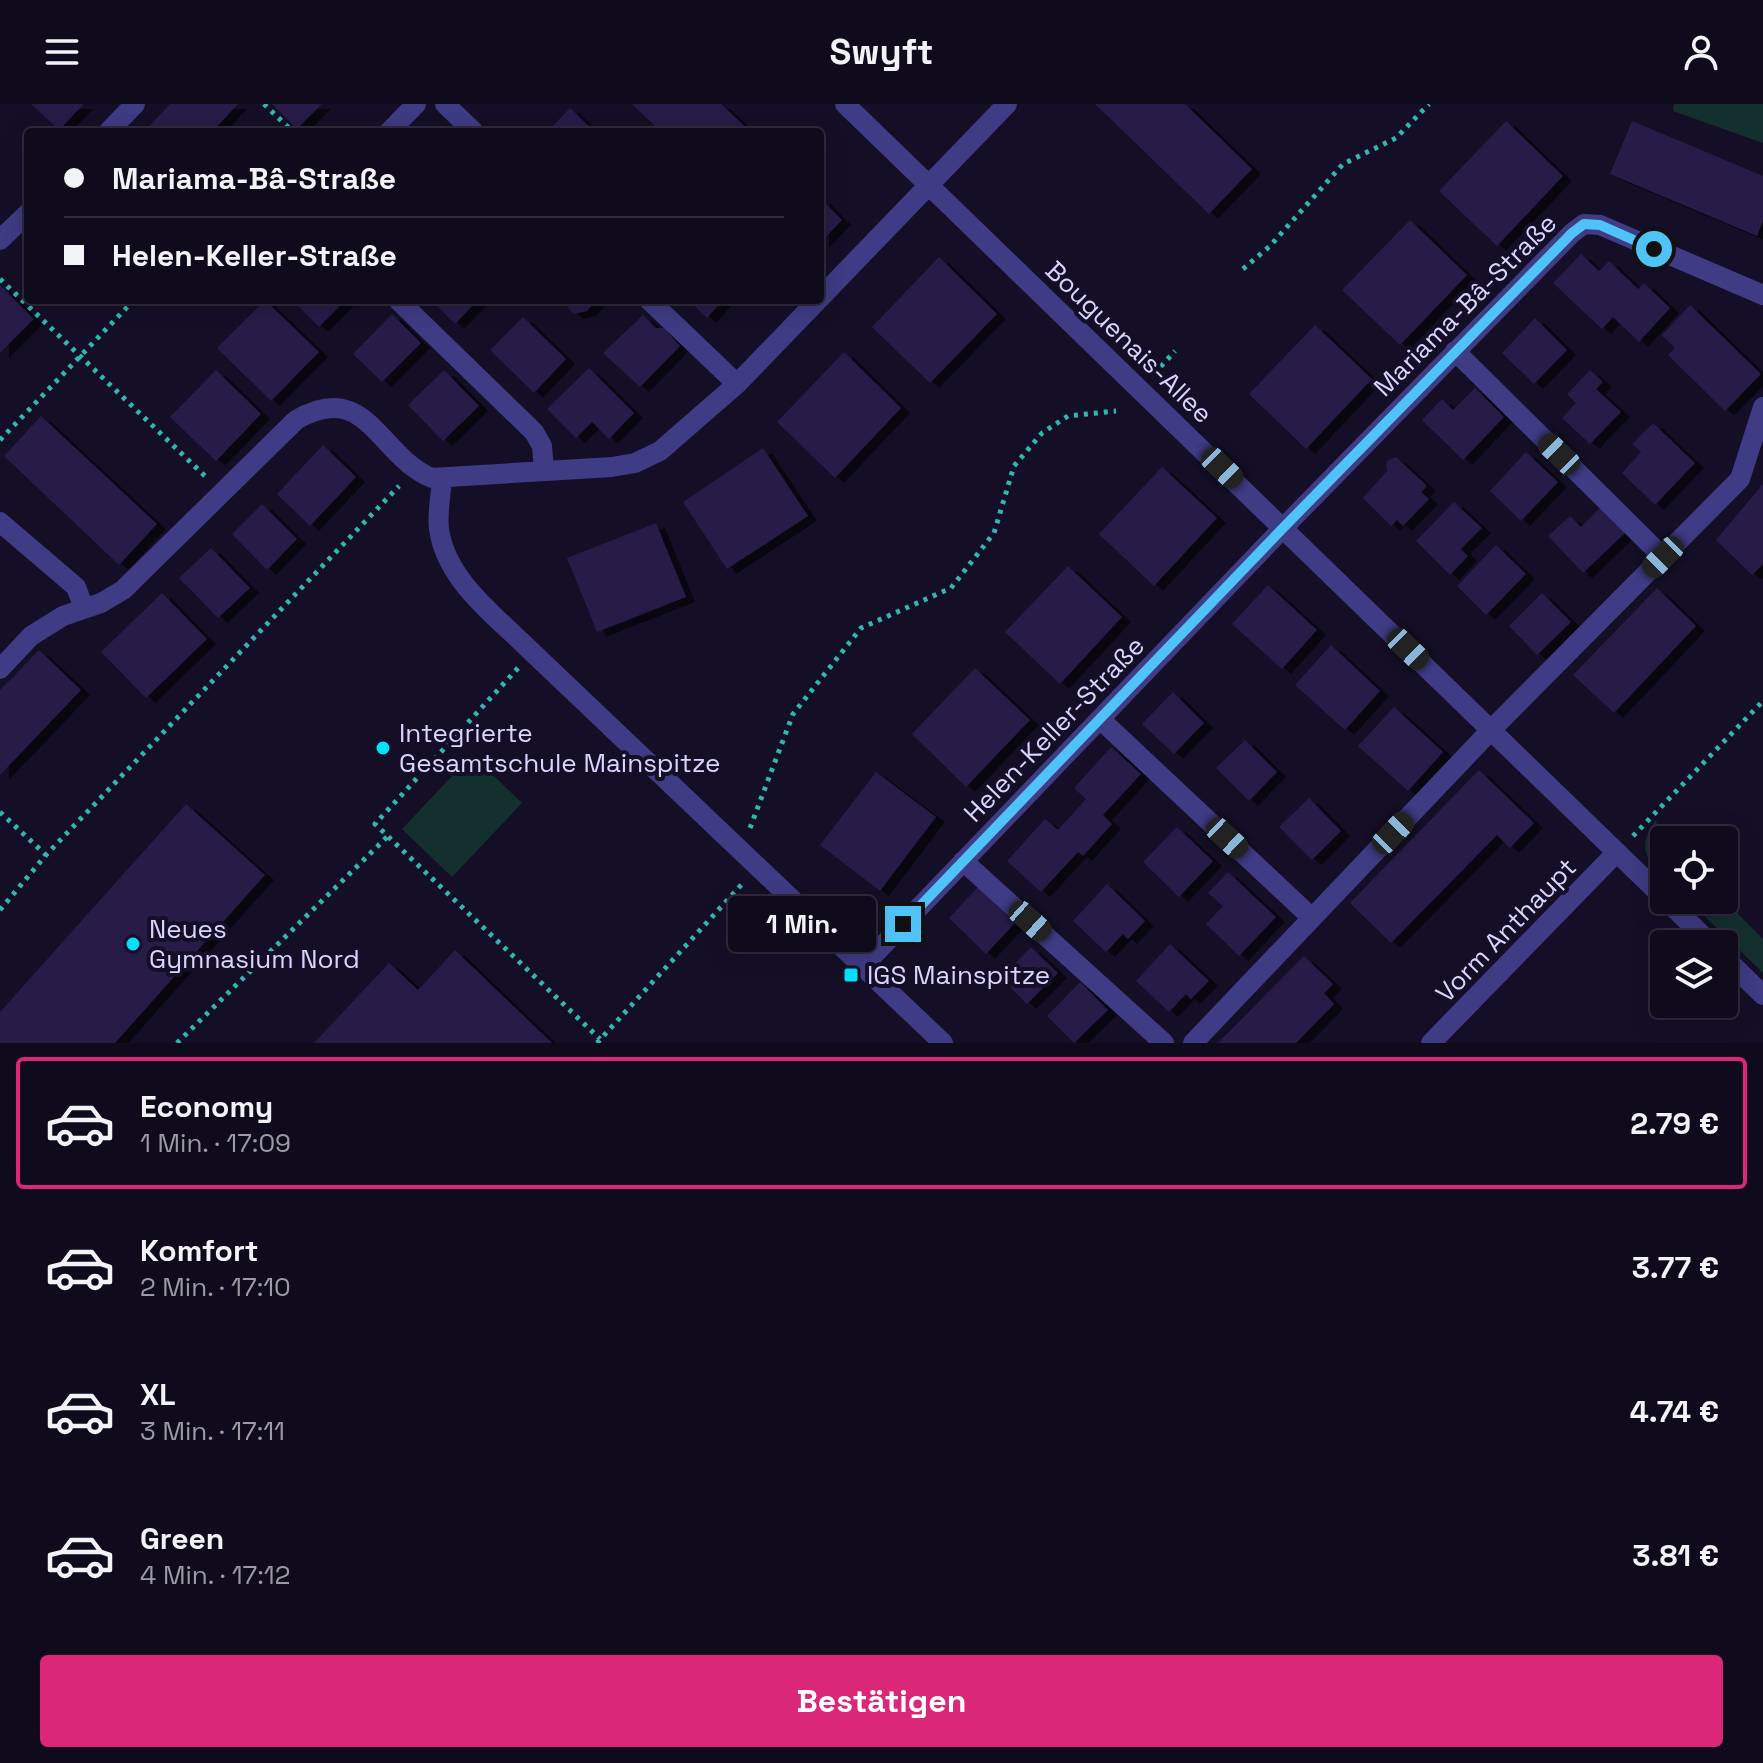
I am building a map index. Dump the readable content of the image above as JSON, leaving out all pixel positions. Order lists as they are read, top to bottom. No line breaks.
{"streets":{"street":["Mariama-Bâ-Straße","Bouguenais-Allee","Helen-Keller-Straße","Vorm Anthaupt"]},"crossings":[["Mariama-Bâ-Straße","Bouguenais-Allee"],["Mariama-Bâ-Straße","Helen-Keller-Straße"],["Bouguenais-Allee","Helen-Keller-Straße"],["Bouguenais-Allee","Vorm Anthaupt"]],"places":{"other":["Integrierte Gesamtschule Mainspitze","Neues Gymnasium Nord"],"transit":["IGS Mainspitze"]},"page":{"header":"Swyft","banner":["Mariama-Bâ-Straße","Helen-Keller-Straße"],"bubble":"1 Min.","list":[{"name":"Economy","note":"1 Min. · 17:09","value":"2.79 €"},{"name":"Komfort","note":"2 Min. · 17:10","value":"3.77 €"},{"name":"XL","note":"3 Min. · 17:11","value":"4.74 €"},{"name":"Green","note":"4 Min. · 17:12","value":"3.81 €"}],"buttons":"Bestätigen"}}
